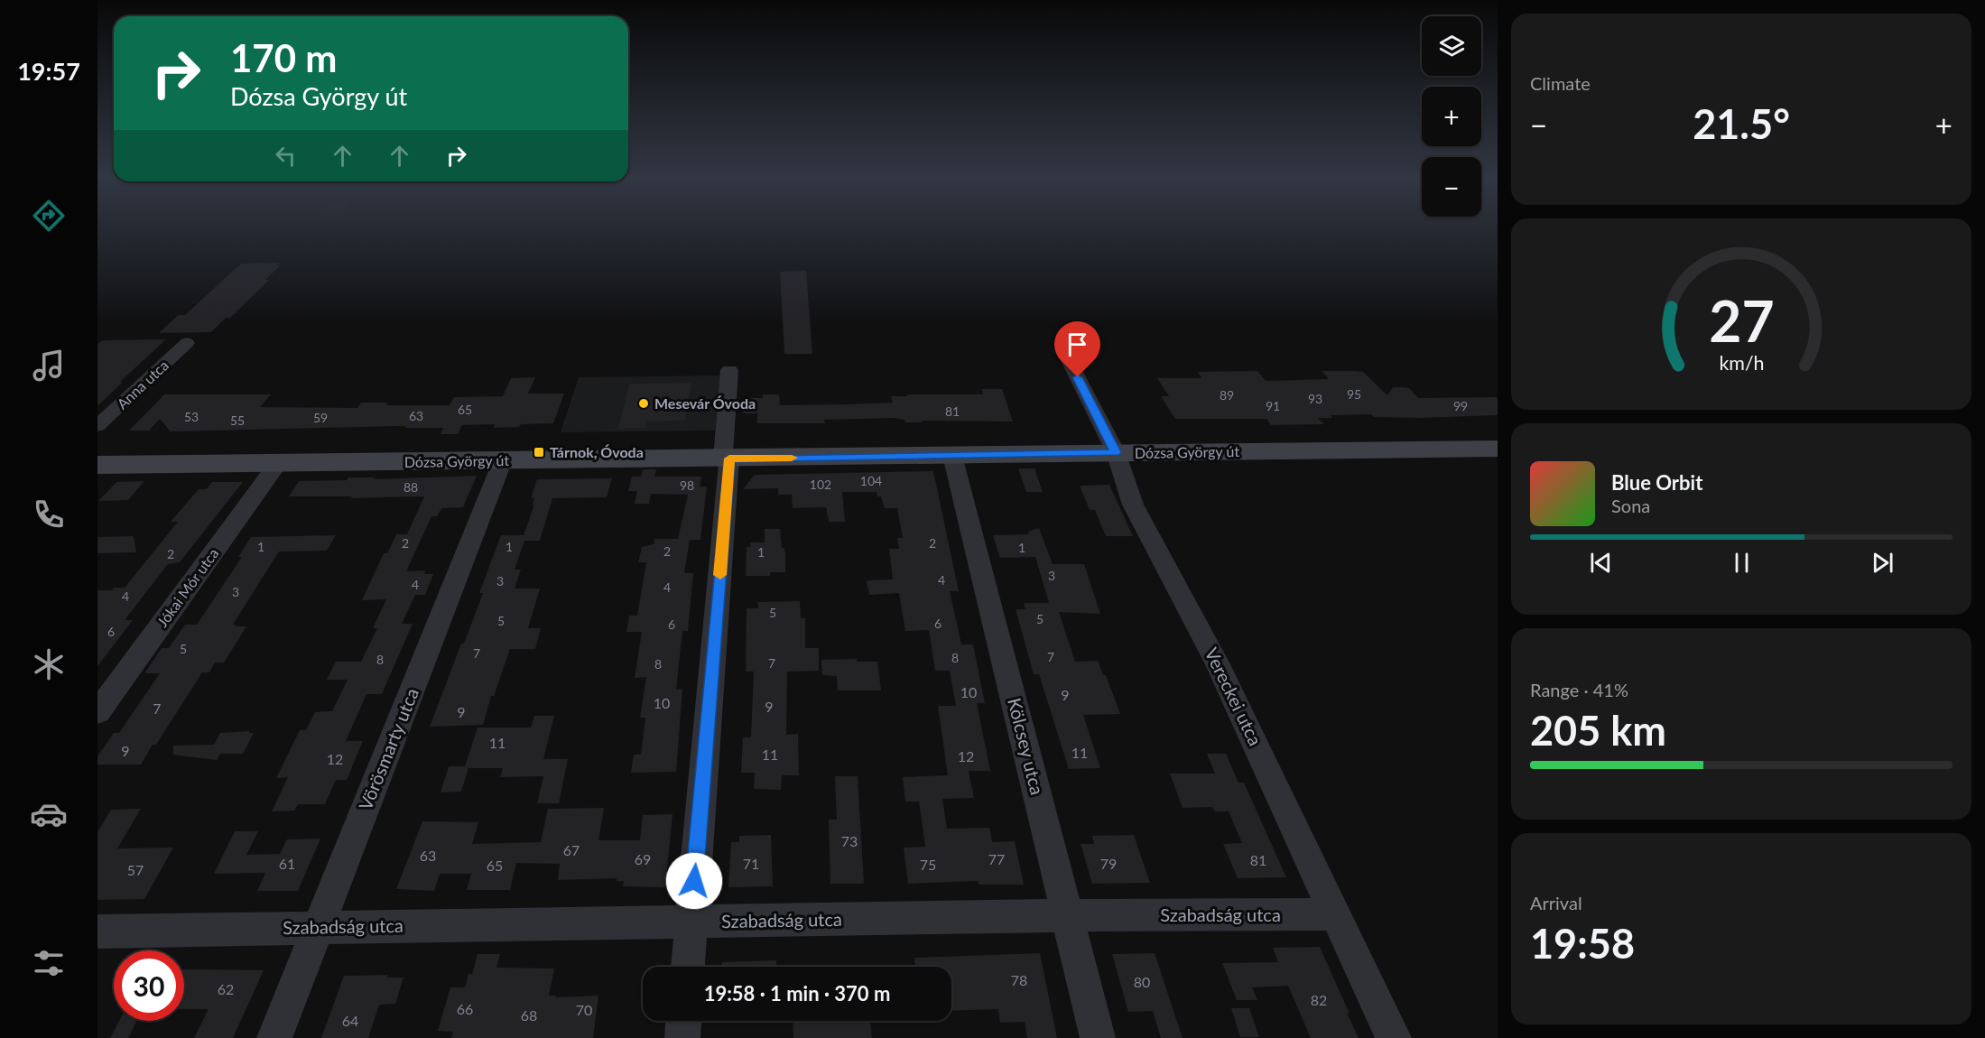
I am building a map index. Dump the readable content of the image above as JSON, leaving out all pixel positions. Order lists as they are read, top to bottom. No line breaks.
{"streets":{"street":["Anna utca","Dózsa György út","Jókai Mór utca","Vereckei utca","Kölcsey utca","Vörösmarty utca","Szabadság utca"]},"crossings":[["Dózsa György út","Jókai Mór utca"],["Dózsa György út","Vereckei utca"],["Dózsa György út","Kölcsey utca"],["Dózsa György út","Vörösmarty utca"],["Vereckei utca","Szabadság utca"],["Kölcsey utca","Szabadság utca"],["Vörösmarty utca","Szabadság utca"]],"places":{"other":["Mesevár Óvoda"],"transit":["Tárnok, Óvoda"]},"house_numbers":["95","89","93","91","99","65","81","63","53","59","55","104","102","98","88","2","2","1","1","1","2","1","2","3","4","3","4","4","3","4","5","5","5","6","6","6","5","7","7","8","8","7","8","10","9","10","9","7","9","11","9","11","11","12","12","73","67","63","69","77","81","61","71","79","75","65","57","78","80","62","82","66","70","68","64"],"page":{"tabs":"19:57","tile":["Climate",["Range · 41%","205 km"],["Arrival","19:58"]],"map_buttons":["+","−"],"turn":["170 m","Dózsa György út"],"heat":["−","21.5°","+"],"song":["Blue Orbit","Sona"],"limit":"30","trip":"19:58 · 1 min · 370 m","gauge":["27","km/h"]}}
